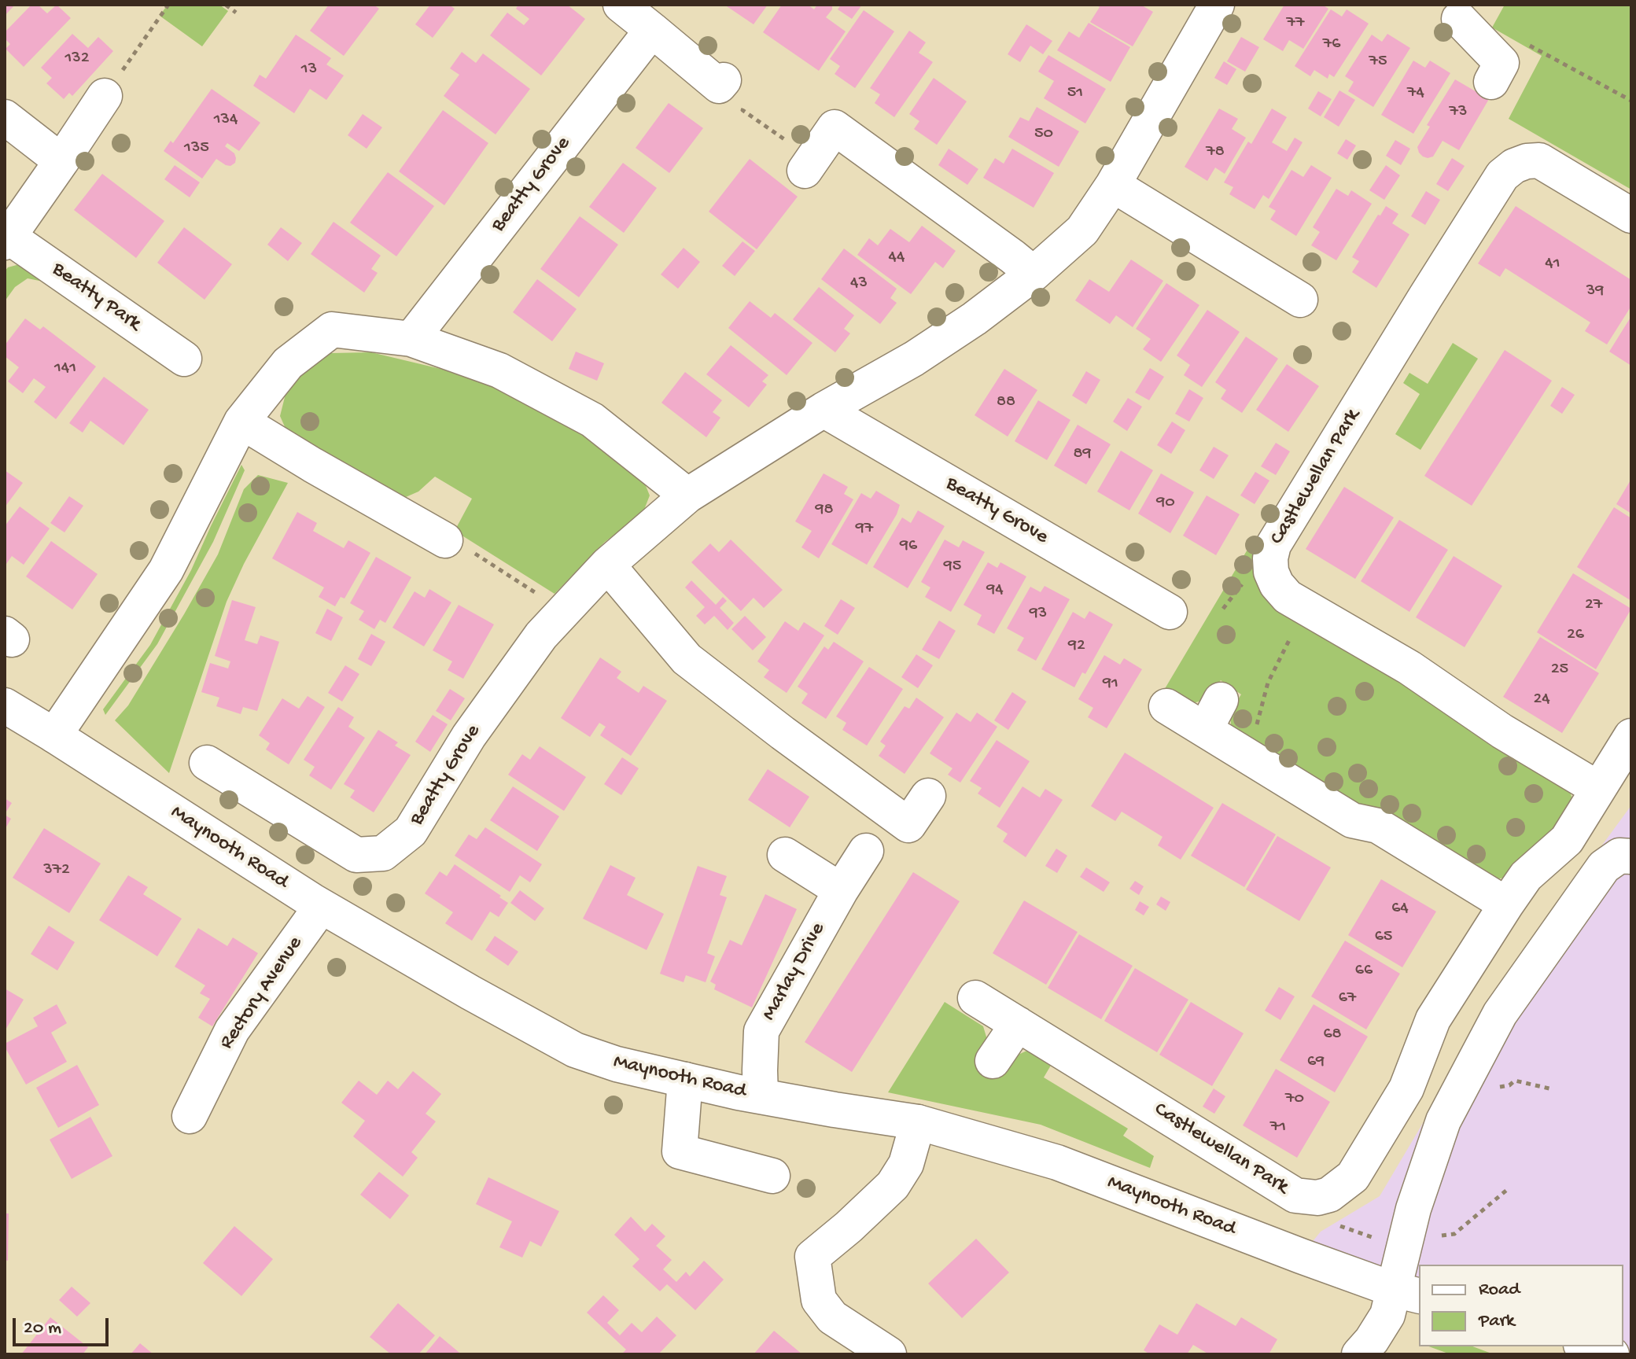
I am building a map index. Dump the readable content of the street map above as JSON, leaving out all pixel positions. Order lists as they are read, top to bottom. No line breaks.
{"streets":{"street":["Beatty Grove","Beatty Park","Castlewellan Park","Maynooth Road","Marlay Drive","Rectory Avenue"]},"crossings":[["Maynooth Road","Marlay Drive"],["Maynooth Road","Rectory Avenue"]],"house_numbers":["77","76","132","75","13","51","74","73","134","50","135","78","44","41","43","39","141","88","89","90","98","97","96","95","94","27","93","26","92","25","91","24","372","64","65","66","67","68","69","70","71"],"legend":["Road","Park"],"scale_bar":"20 m"}
